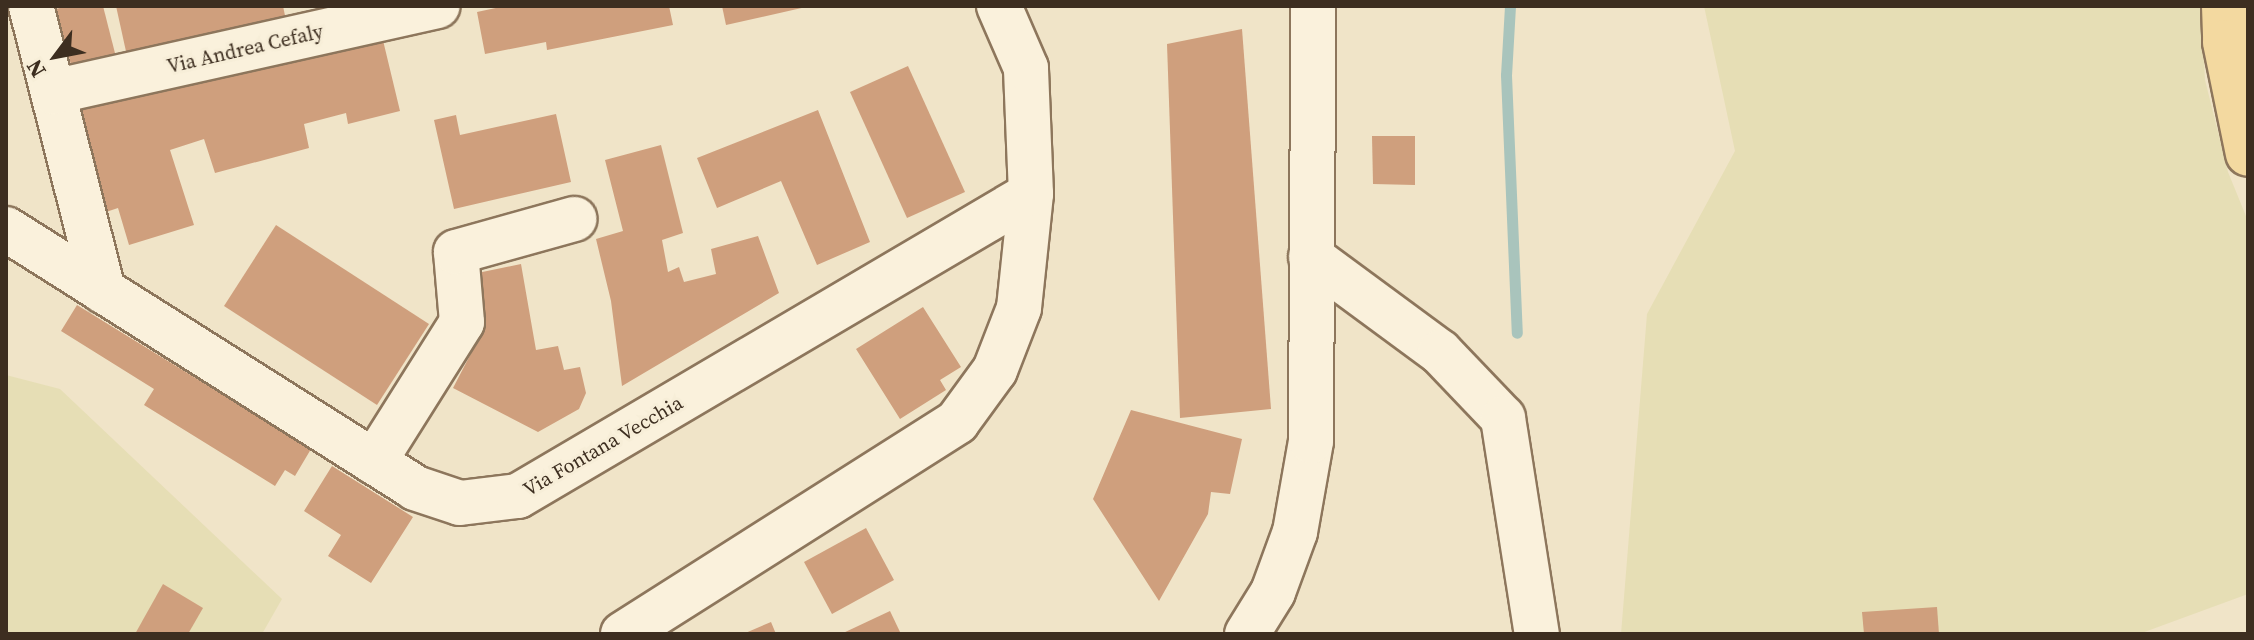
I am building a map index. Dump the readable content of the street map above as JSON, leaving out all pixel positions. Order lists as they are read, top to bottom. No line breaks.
{"streets":{"street":["Via Andrea Cefaly","Via Fontana Vecchia"]},"north":"bottom left"}
